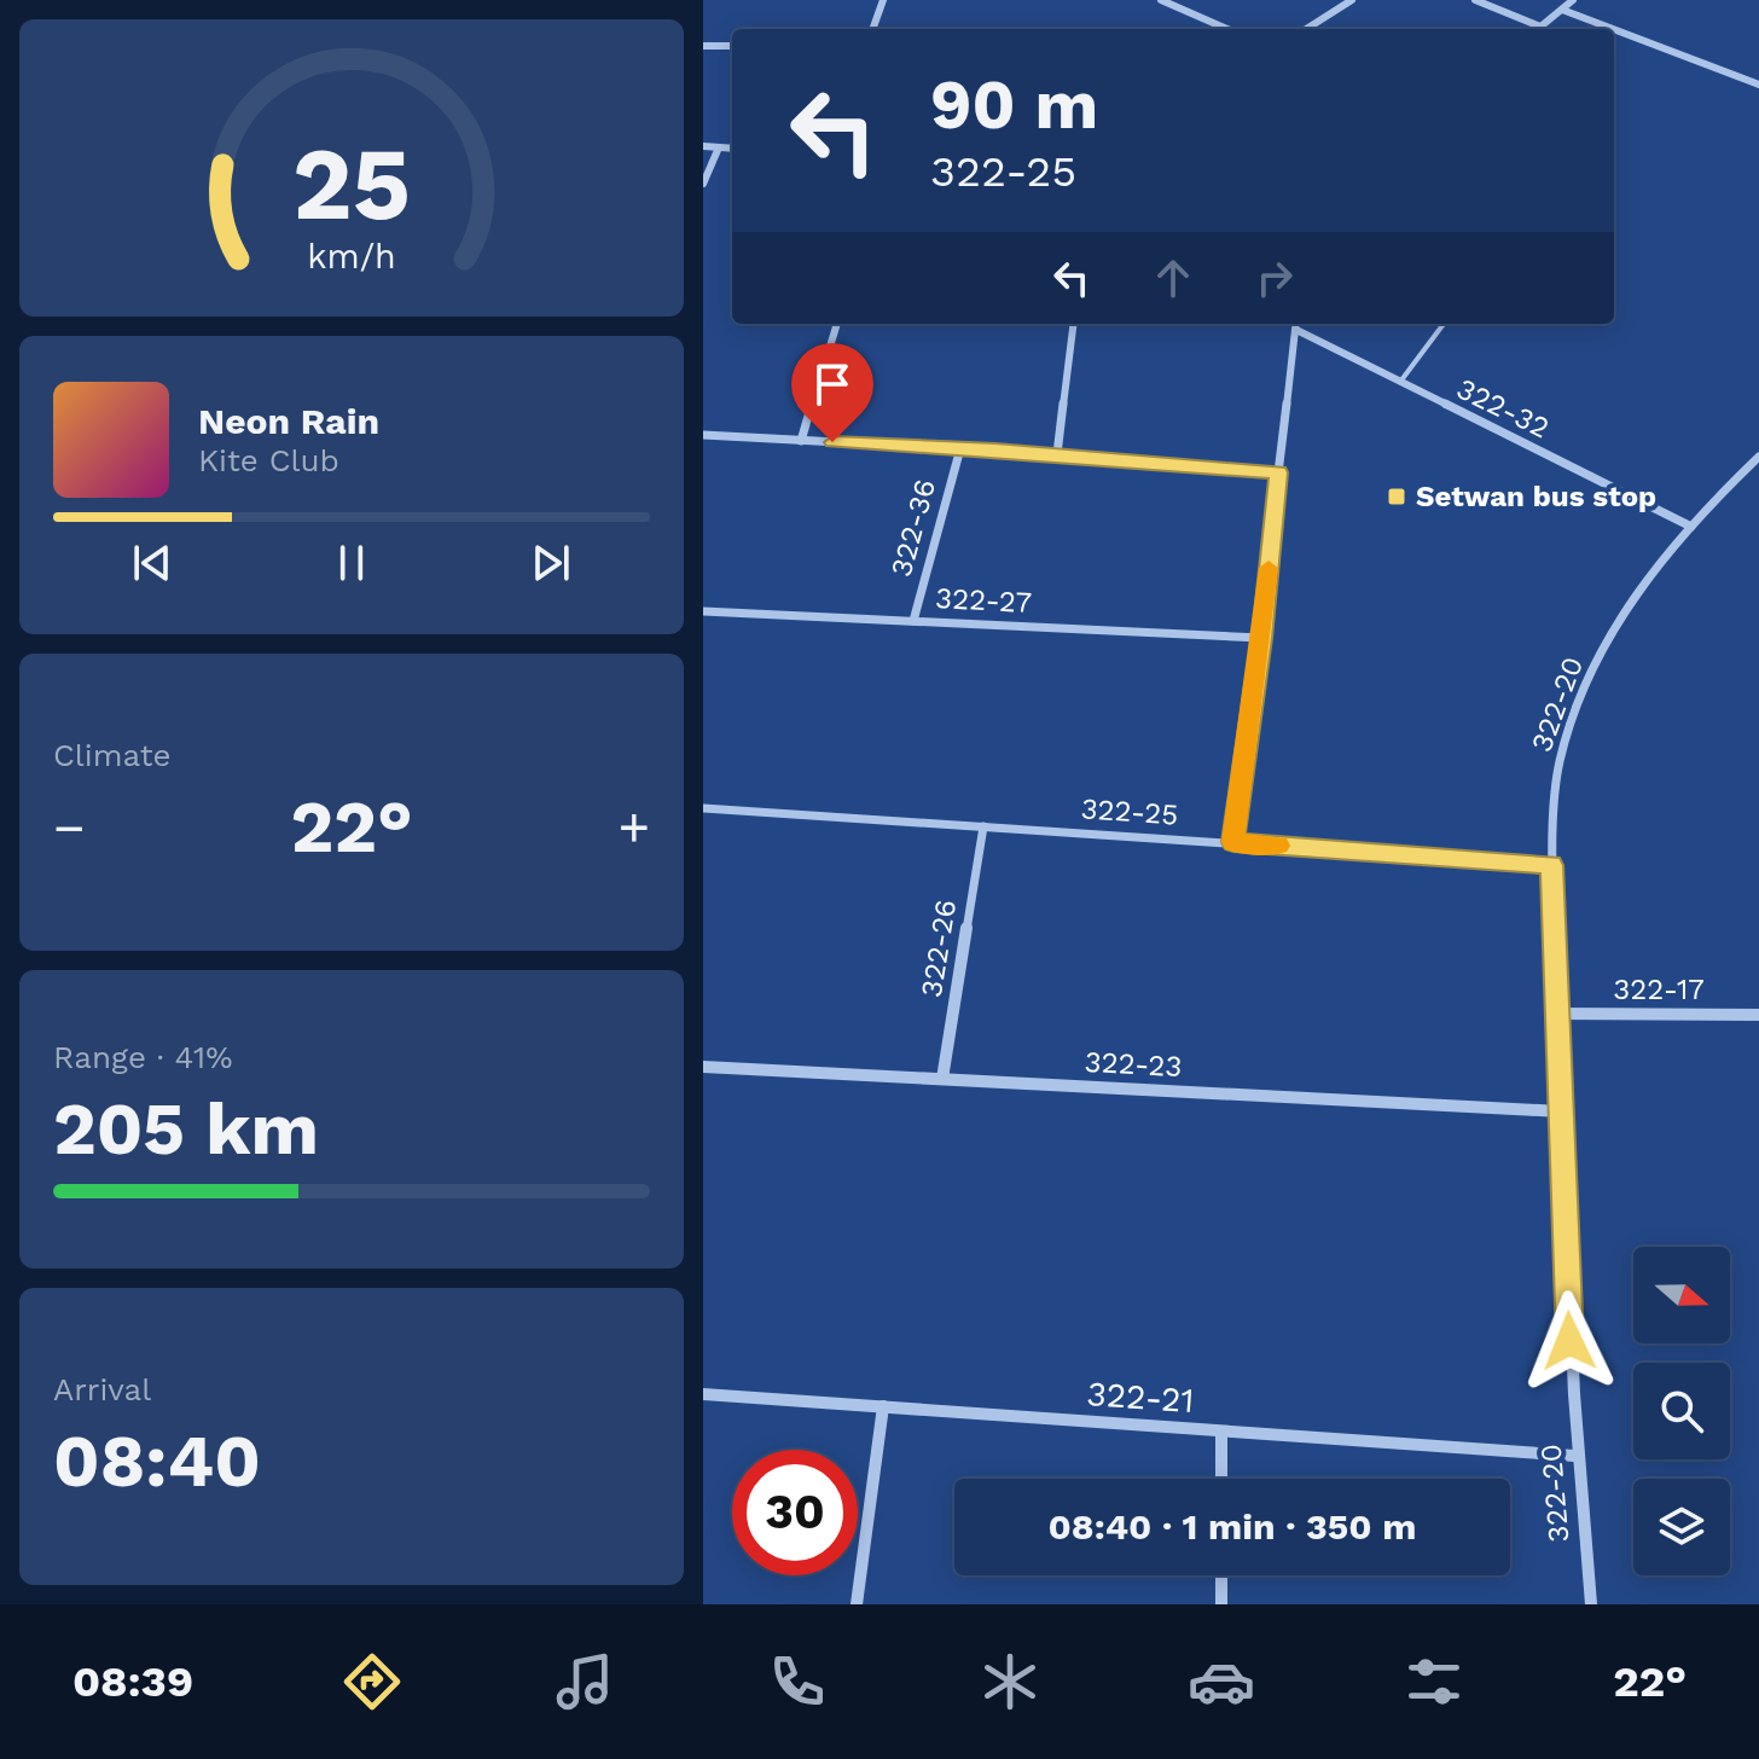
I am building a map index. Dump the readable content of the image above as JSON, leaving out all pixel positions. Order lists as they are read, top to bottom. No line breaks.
{"streets":{"street":["322-32","322-36","322-27","322-20","322-25","322-26","322-17","322-23","322-21"]},"crossings":[["322-32","322-20"],["322-36","322-27"],["322-20","322-25"],["322-20","322-17"],["322-20","322-23"],["322-20","322-21"],["322-25","322-26"],["322-26","322-23"]],"places":{"transit":["Setwan bus stop"]},"north":"right","page":{"turn":["90 m","322-25"],"song":["Neon Rain","Kite Club"],"tile":["Climate",["Range · 41%","205 km"],["Arrival","08:40"]],"heat":["−","22°","+"],"limit":"30","trip":"08:40 · 1 min · 350 m","tabs":["08:39","22°"],"gauge":["25","km/h"]}}
